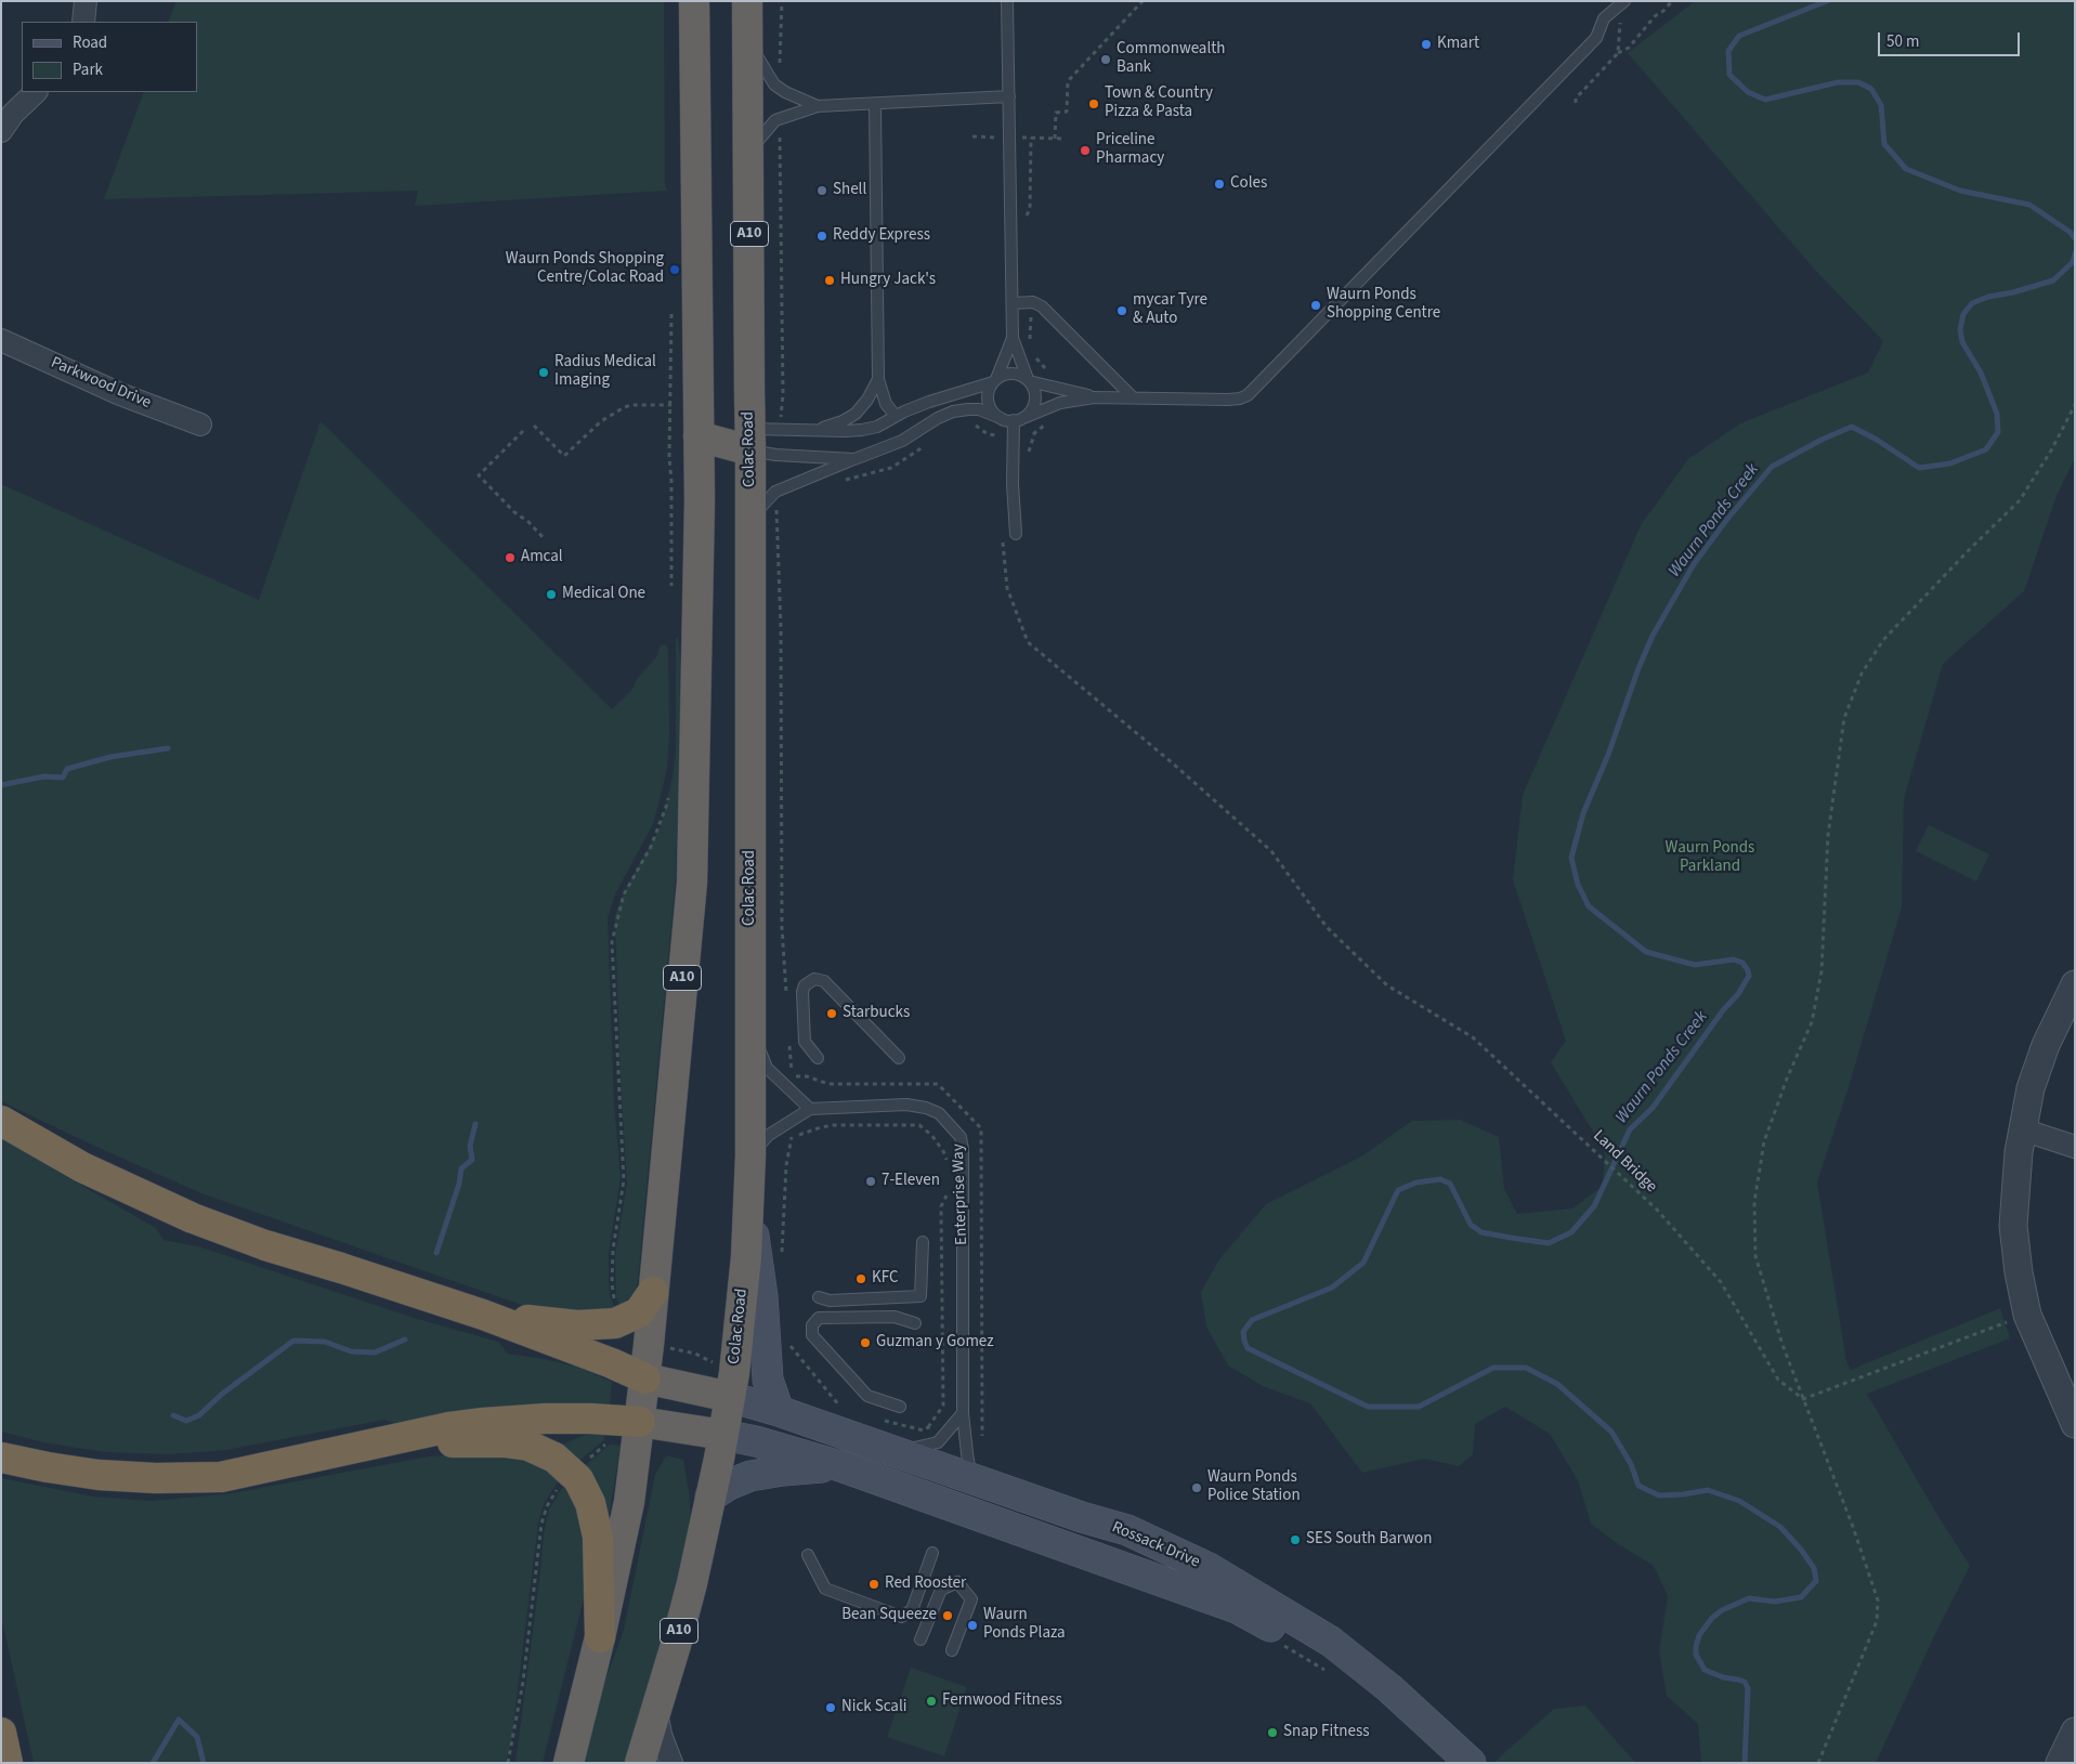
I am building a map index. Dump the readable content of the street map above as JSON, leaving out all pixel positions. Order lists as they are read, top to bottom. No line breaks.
{"streets":{"highway":["A10","Colac Road"],"main road":["Rossack Drive"],"street":["Parkwood Drive"],"lane":["Enterprise Way"],"path":["Land Bridge"]},"crossings":[["Colac Road","Enterprise Way"],["Colac Road","Rossack Drive"],["Enterprise Way","Rossack Drive"]],"water":["Waurn Ponds Creek"],"parks":["Waurn Ponds Parkland"],"places":["Kmart","Commonwealth Bank","Town & Country Pizza & Pasta","Priceline Pharmacy","Coles","Shell","Reddy Express","Waurn Ponds Shopping Centre/Colac Road","Hungry Jack's","Waurn Ponds Shopping Centre","mycar Tyre & Auto","Radius Medical Imaging","Amcal","Medical One","Starbucks","7-Eleven","KFC","Guzman y Gomez","Waurn Ponds Police Station","SES South Barwon","Red Rooster","Bean Squeeze","Waurn Ponds Plaza","Fernwood Fitness","Nick Scali","Snap Fitness"],"legend":["Road","Park"],"scale_bar":"50 m"}
